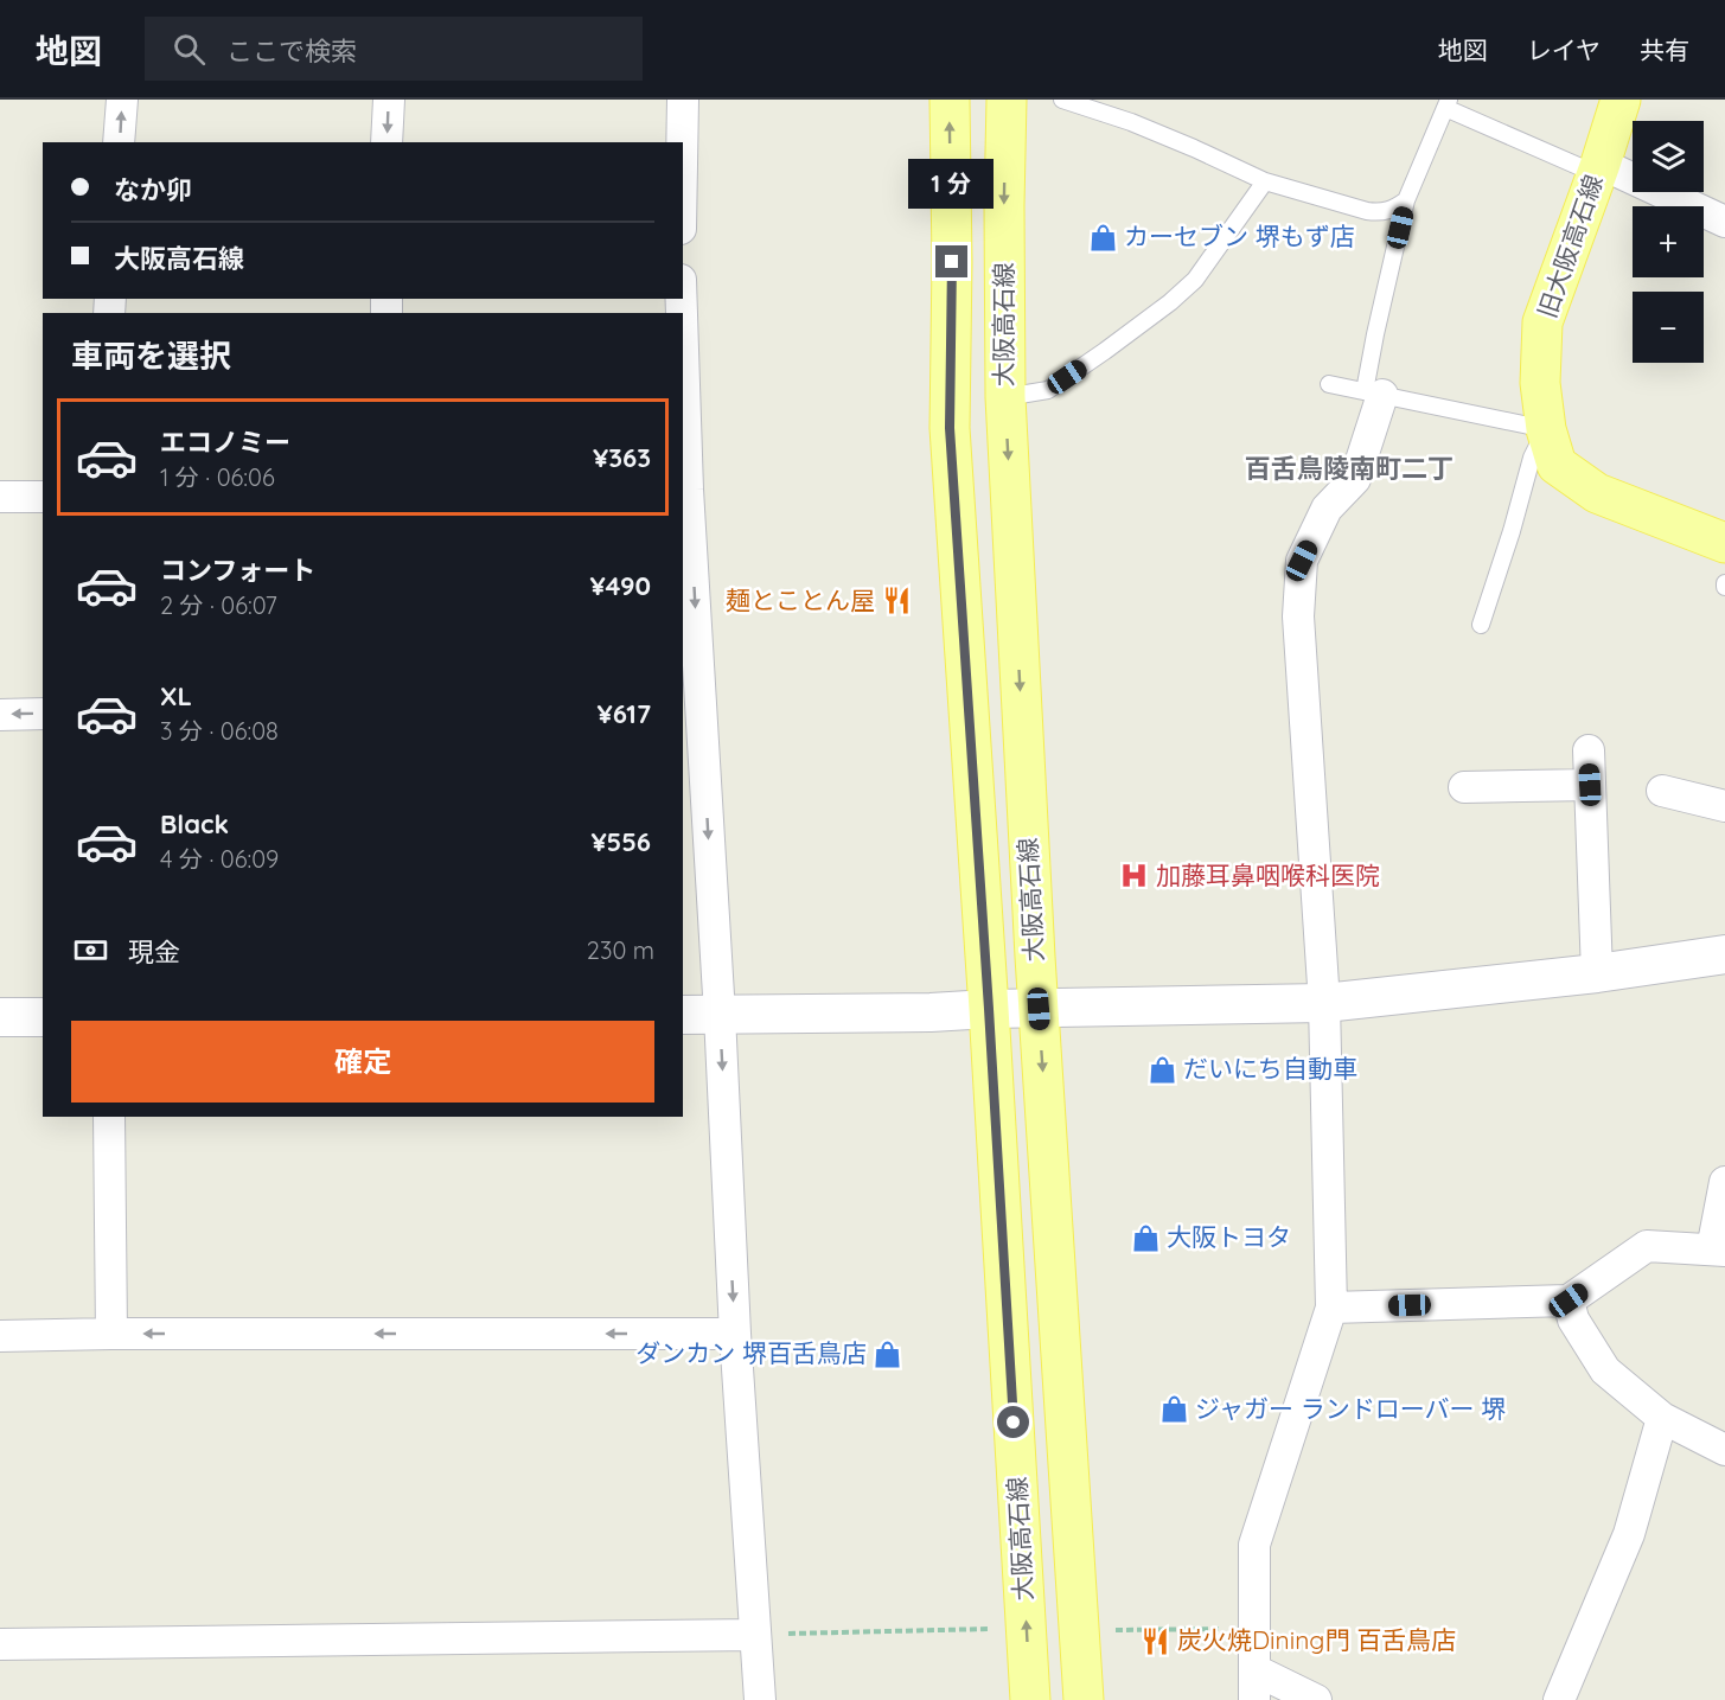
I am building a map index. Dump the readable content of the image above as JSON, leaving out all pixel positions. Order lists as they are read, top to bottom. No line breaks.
{"streets":{"main road":["旧大阪高石線","大阪高石線"]},"districts":["百舌鳥陵南町二丁"],"places":{"shop":["カーセブン 堺もず店","だいにち自動車","大阪トヨタ","ダンカン 堺百舌鳥店","ジャガー ランドローバー 堺"],"restaurant":["麺とことん屋","炭火焼Dining門 百舌鳥店"],"hospital":["加藤耳鼻咽喉科医院"]},"page":{"header":"地図","search":"ここで検索","nav":["地図","レイヤ","共有"],"map_buttons":["+","−"],"banner":["なか卯","大阪高石線"],"bubble":"1 分","heading":"車両を選択","list":[{"name":"エコノミー","note":"1 分 · 06:06","value":"¥363"},{"name":"コンフォート","note":"2 分 · 06:07","value":"¥490"},{"name":"XL","note":"3 分 · 06:08","value":"¥617"},{"name":"Black","note":"4 分 · 06:09","value":"¥556"}],"pay":["現金","230 m"],"buttons":"確定"}}
